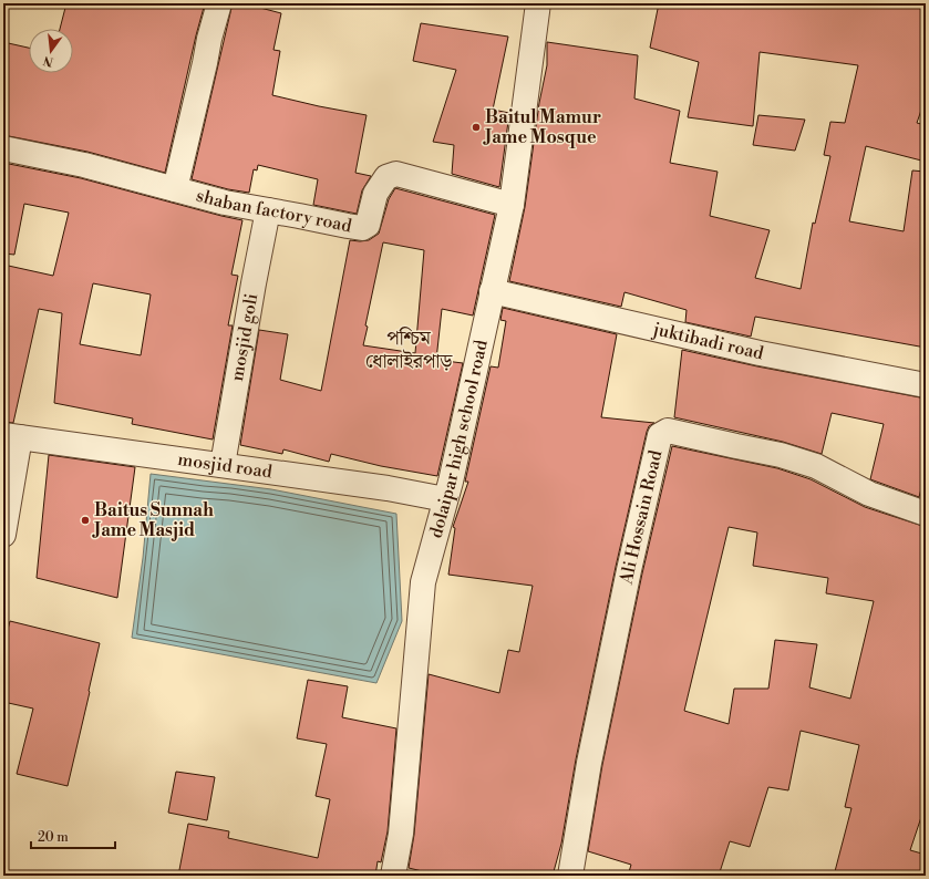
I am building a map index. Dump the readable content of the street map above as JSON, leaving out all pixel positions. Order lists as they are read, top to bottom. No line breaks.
{"streets":{"street":["shaban factory road","mosjid goli","juktibadi road","dolaipar high school road","mosjid road","Ali Hossain Road"]},"crossings":[["shaban factory road","mosjid goli"],["shaban factory road","dolaipar high school road"],["mosjid goli","mosjid road"],["juktibadi road","dolaipar high school road"],["dolaipar high school road","mosjid road"]],"districts":["পশ্চিম ধোলাইরপাড়"],"places":["Baitul Mamur Jame Mosque","Baitus Sunnah Jame Masjid"],"scale_bar":"20 m","north":"bottom"}
